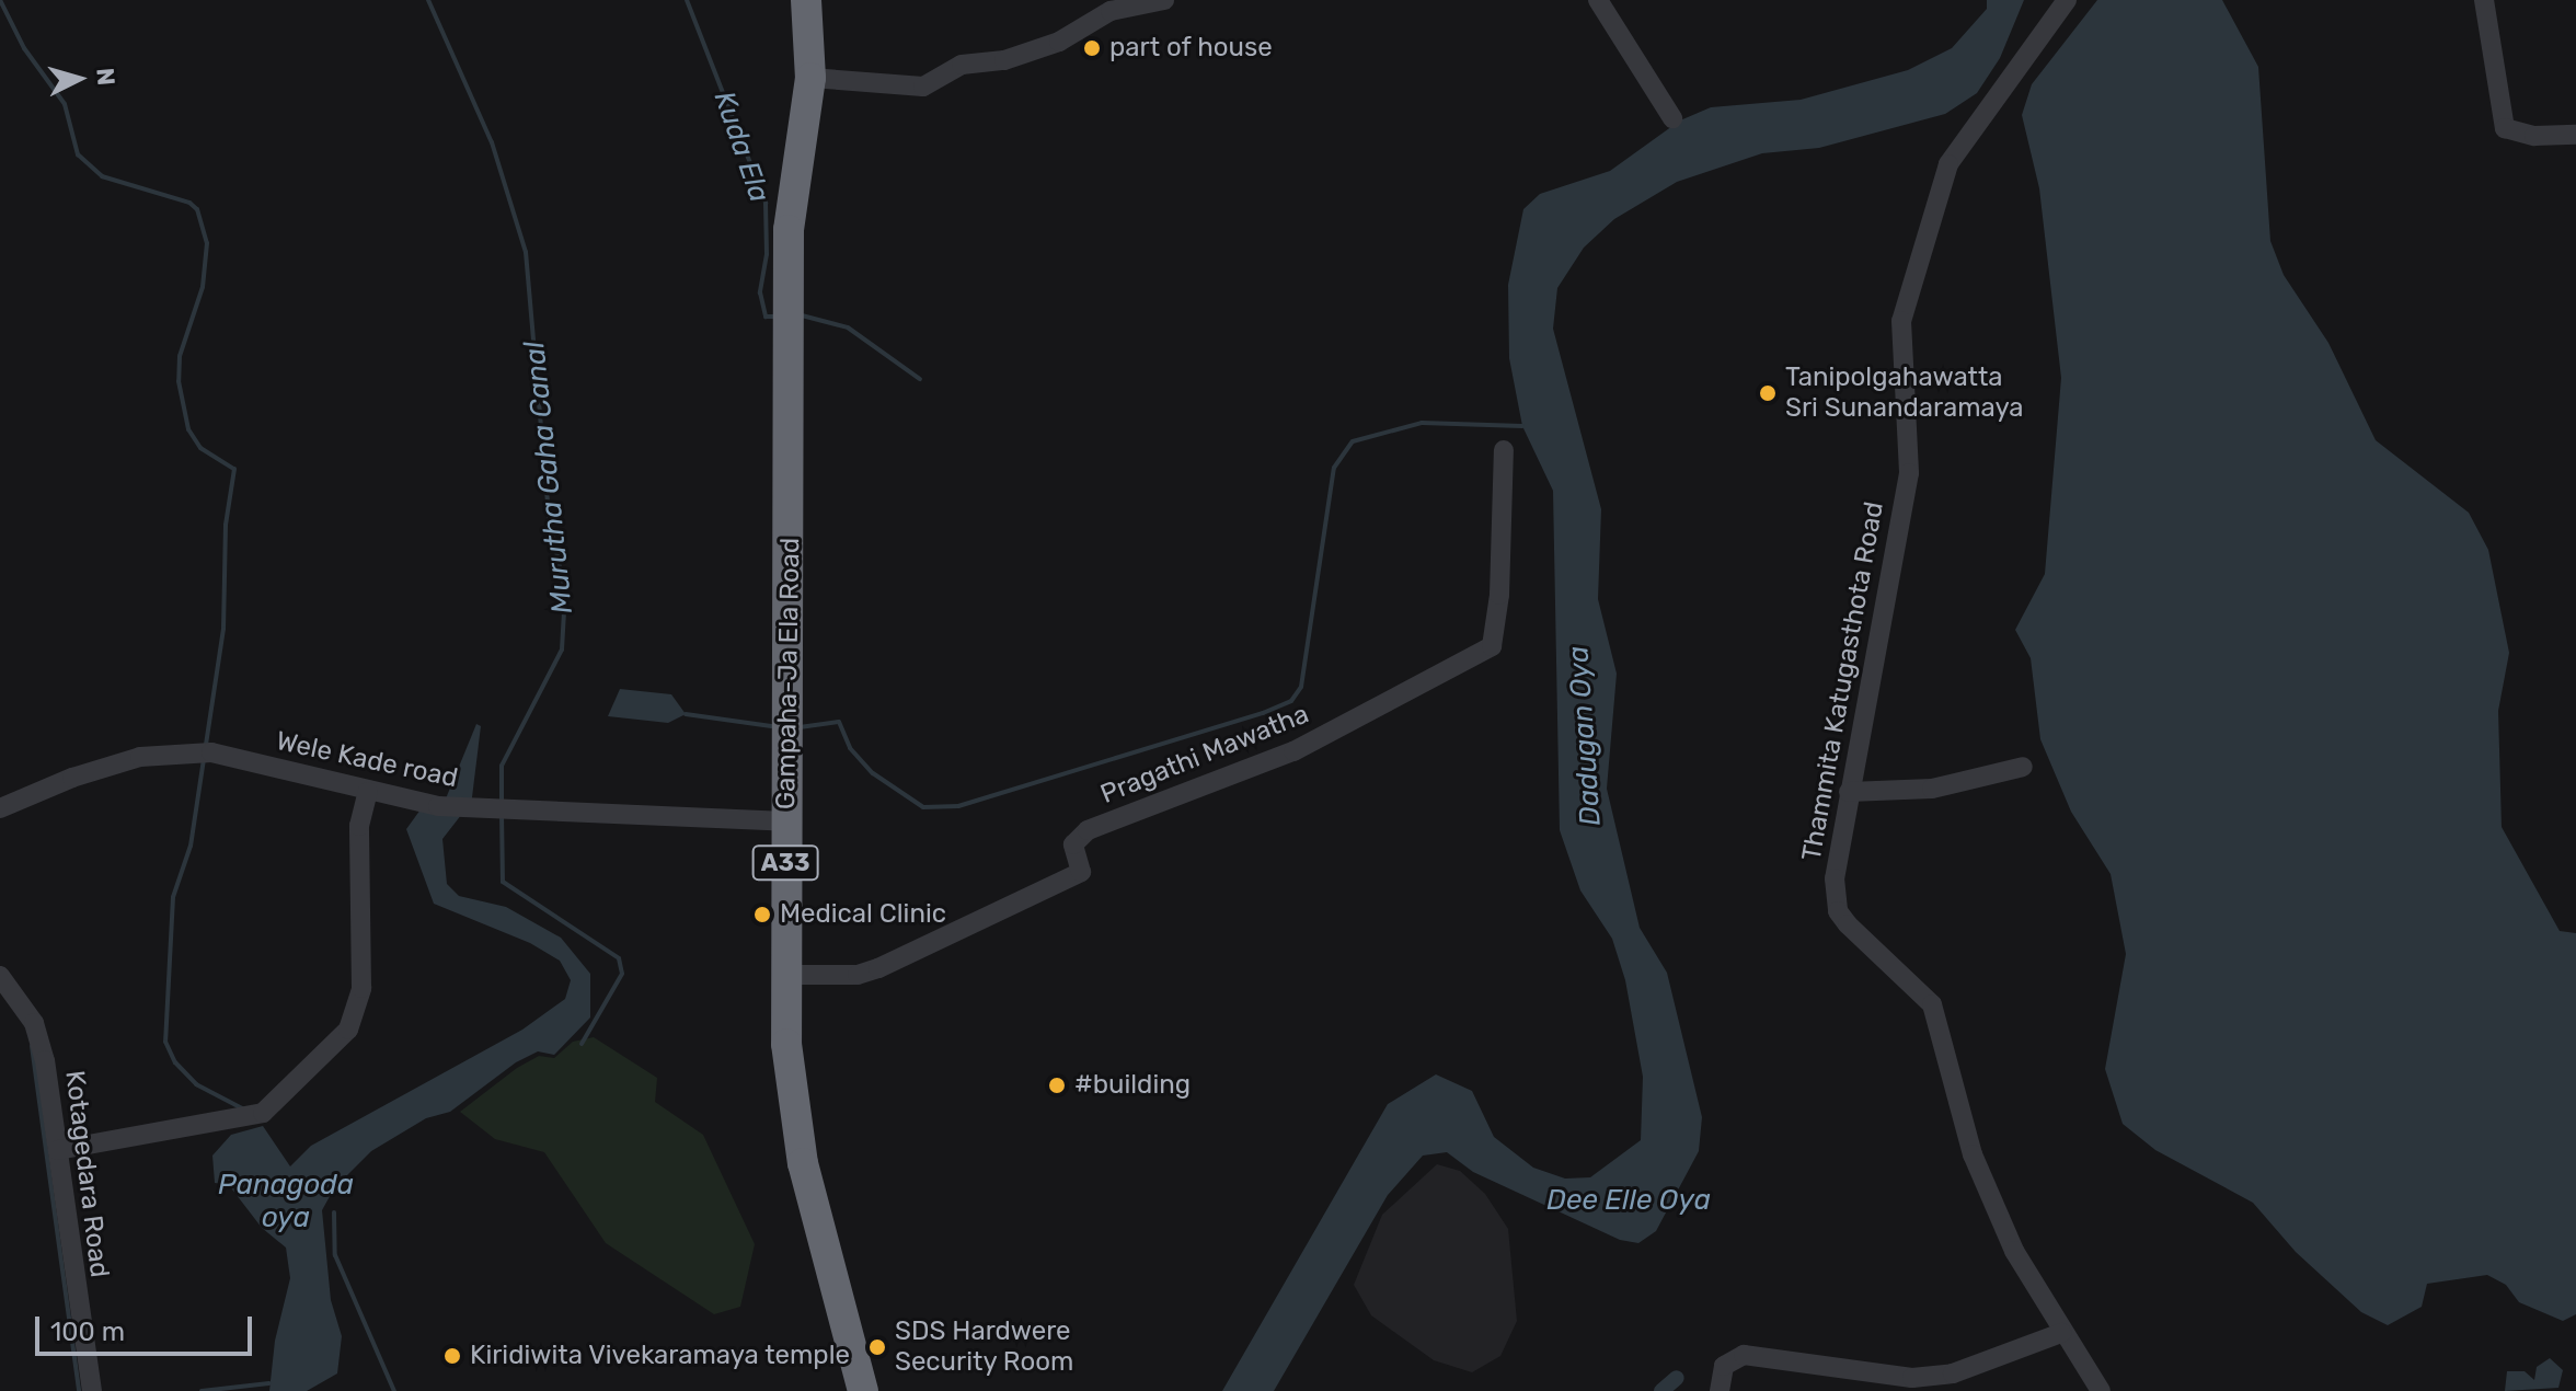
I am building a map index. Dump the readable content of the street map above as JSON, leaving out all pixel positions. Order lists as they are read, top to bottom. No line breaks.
{"streets":{"highway":["Gampaha-Ja Ela Road","A33"],"street":["Thammita Katugasthota Road","Pragathi Mawatha","Wele Kade road","Kotagedara Road"]},"crossings":[["Gampaha-Ja Ela Road","Pragathi Mawatha"],["Gampaha-Ja Ela Road","Wele Kade road"]],"water":["Kuda Ela","Murutha Gaha Canal","Dadugan Oya","Panagoda oya","Dee Elle Oya"],"places":["part of house","Tanipolgahawatta Sri Sunandaramaya","Medical Clinic","#building","SDS Hardwere Security Room","Kiridiwita Vivekaramaya temple"],"scale_bar":"100 m","north":"right"}
